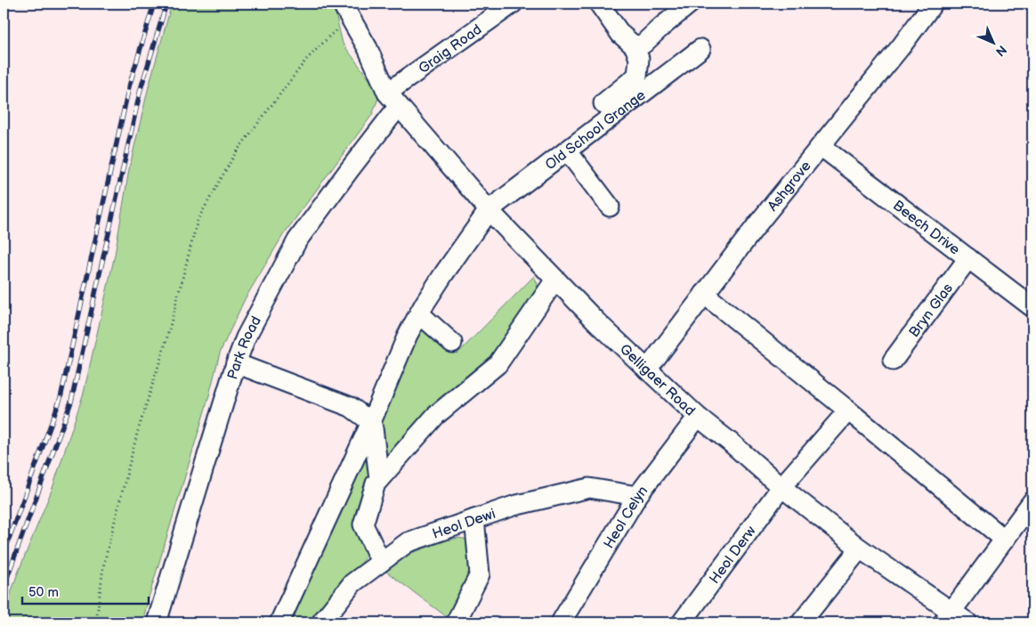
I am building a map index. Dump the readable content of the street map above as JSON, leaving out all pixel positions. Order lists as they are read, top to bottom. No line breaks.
{"streets":{"street":["Graig Road","Old School Grange","Ashgrove","Beech Drive","Bryn Glas","Park Road","Gelligaer Road","Heol Celyn","Heol Dewi","Heol Derw"]},"crossings":[["Graig Road","Park Road"],["Graig Road","Gelligaer Road"],["Old School Grange","Gelligaer Road"],["Ashgrove","Beech Drive"],["Ashgrove","Gelligaer Road"],["Beech Drive","Bryn Glas"],["Park Road","Gelligaer Road"],["Gelligaer Road","Heol Celyn"],["Gelligaer Road","Heol Derw"],["Heol Celyn","Heol Dewi"]],"scale_bar":"50 m","north":"bottom right"}
